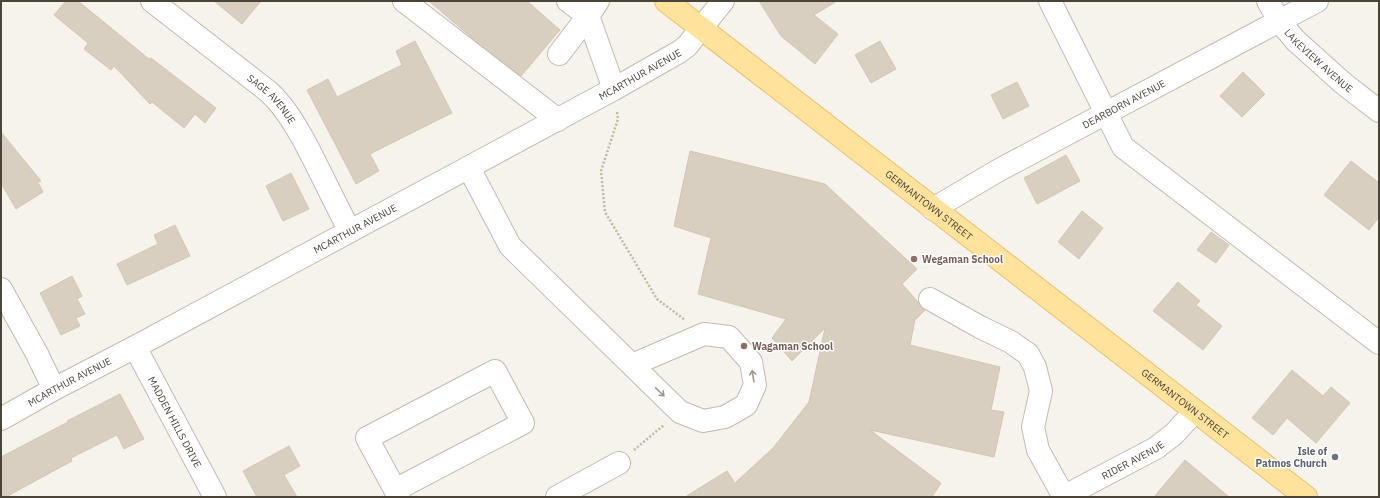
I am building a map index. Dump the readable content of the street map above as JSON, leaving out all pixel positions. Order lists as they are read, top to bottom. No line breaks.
{"streets":{"main road":["GERMANTOWN STREET"],"street":["LAKEVIEW AVENUE","MCARTHUR AVENUE","SAGE AVENUE","DEARBORN AVENUE","MADDEN HILLS DRIVE","RIDER AVENUE"]},"crossings":[["LAKEVIEW AVENUE","DEARBORN AVENUE"],["MCARTHUR AVENUE","SAGE AVENUE"],["MCARTHUR AVENUE","GERMANTOWN STREET"],["MCARTHUR AVENUE","MADDEN HILLS DRIVE"],["DEARBORN AVENUE","GERMANTOWN STREET"],["GERMANTOWN STREET","RIDER AVENUE"]],"places":["Wegaman School","Wagaman School","Isle of Patmos Church"]}
